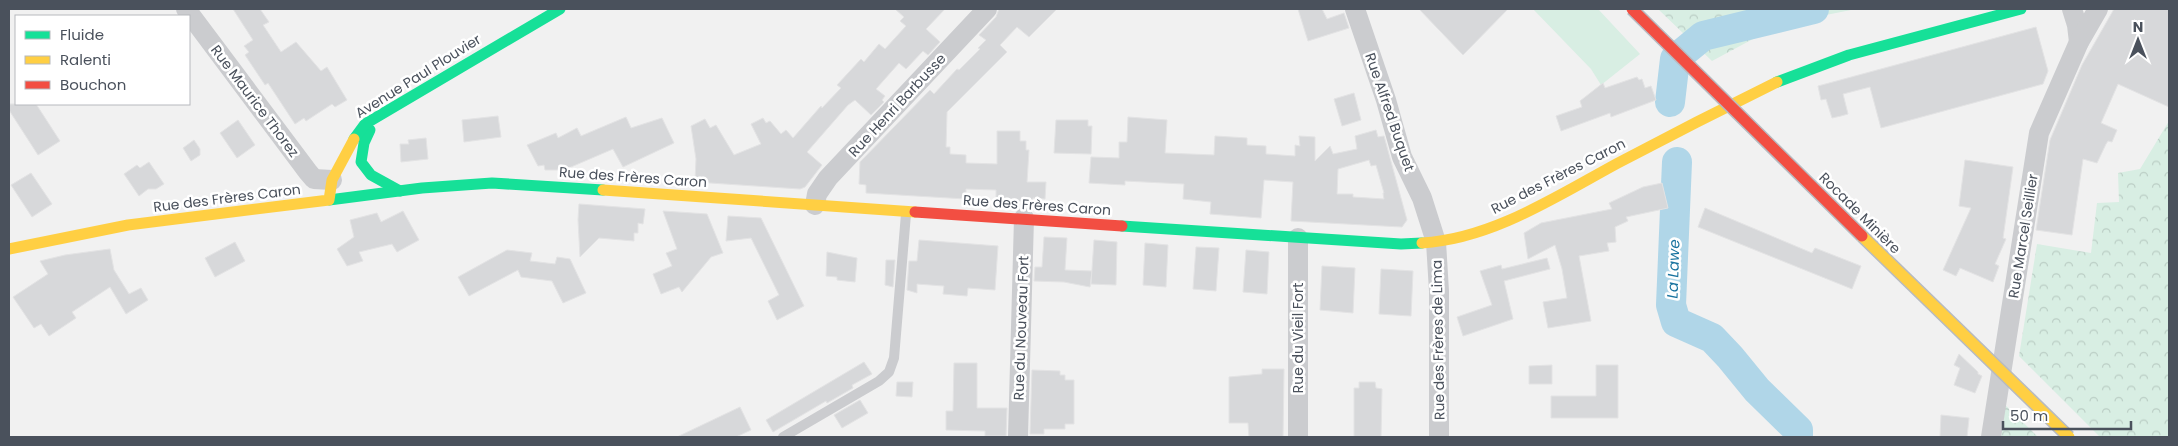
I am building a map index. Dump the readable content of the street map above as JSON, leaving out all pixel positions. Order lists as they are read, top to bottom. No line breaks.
{"streets":{"main road":["Avenue Paul Plouvier","Rue des Frères Caron","Rocade Minière"],"street":["Rue Maurice Thorez","Rue Henri Barbusse","Rue Alfred Buquet","Rue Marcel Seillier","Rue du Nouveau Fort","Rue du Vieil Fort","Rue des Frères de Lima"]},"crossings":[["Avenue Paul Plouvier","Rue Maurice Thorez"],["Avenue Paul Plouvier","Rue des Frères Caron"],["Rue Henri Barbusse","Rue des Frères Caron"],["Rue Alfred Buquet","Rue des Frères Caron"],["Rue Alfred Buquet","Rue des Frères de Lima"],["Rue des Frères Caron","Rue du Nouveau Fort"],["Rue des Frères Caron","Rue du Vieil Fort"],["Rue des Frères Caron","Rue des Frères de Lima"]],"water":["La Lawe"],"legend":["Fluide","Ralenti","Bouchon"],"scale_bar":"50 m","north":"top"}
